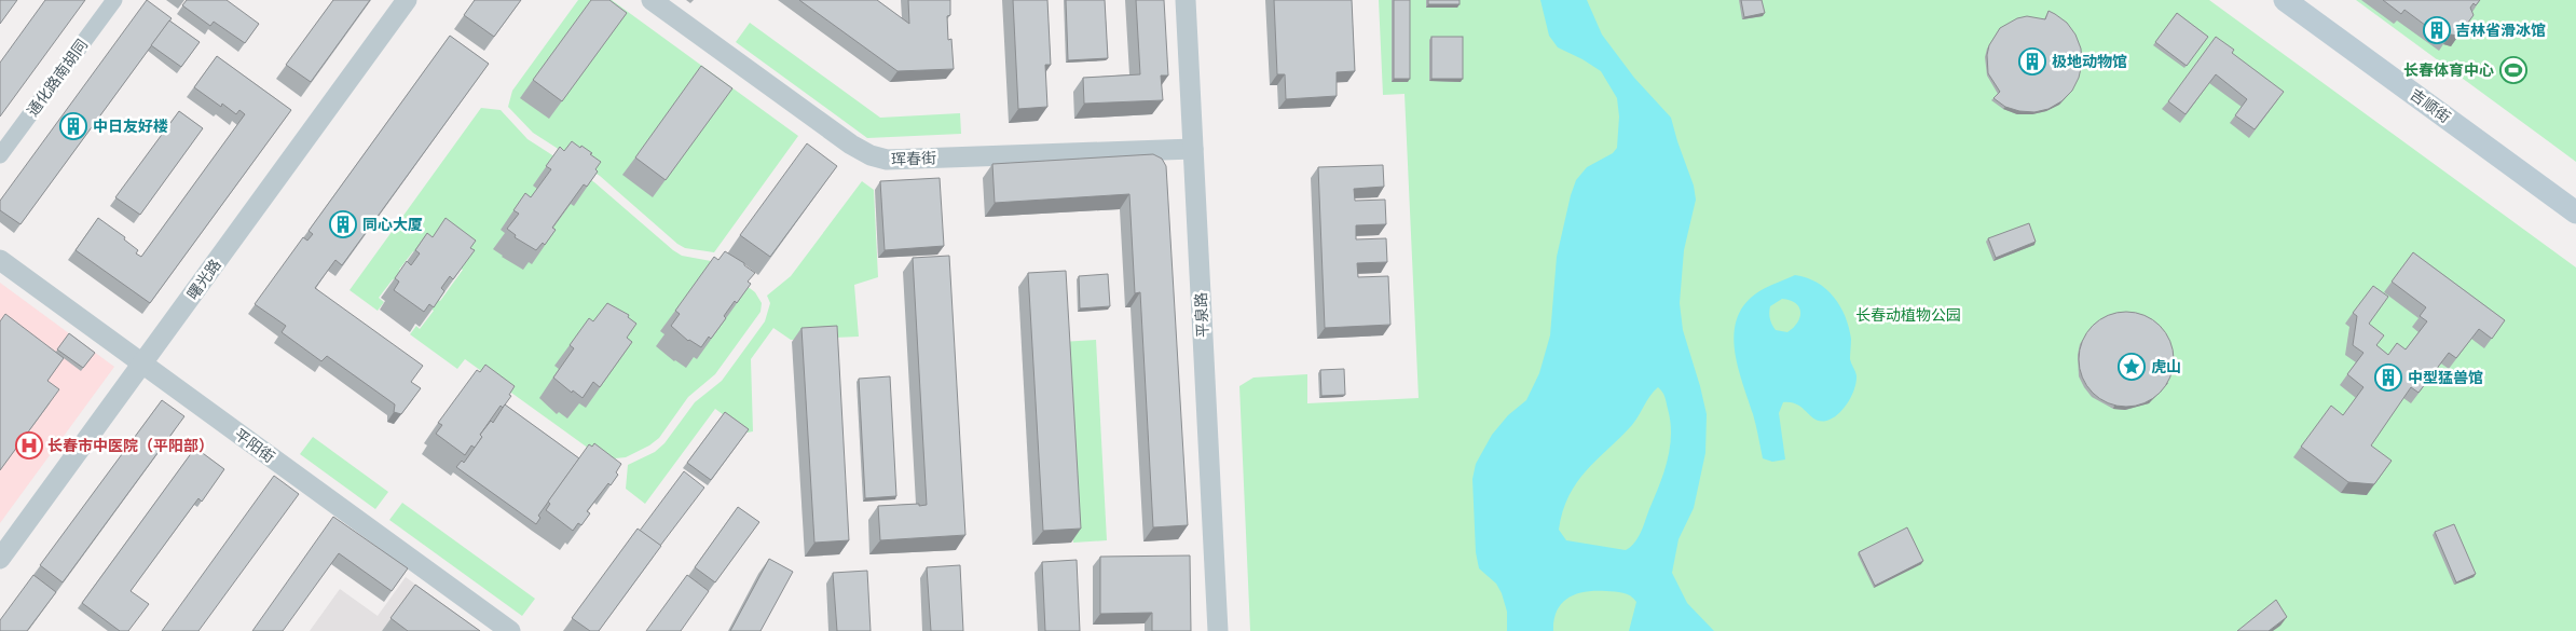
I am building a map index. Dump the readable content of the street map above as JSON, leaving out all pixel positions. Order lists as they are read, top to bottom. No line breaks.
{"streets":{"main road":["吉顺街"],"street":["通化路南胡同","珲春街","曙光路","平泉路","平阳街"]},"crossings":[["珲春街","平泉路"],["曙光路","平阳街"]],"parks":["长春动植物公园"],"places":{"building":["吉林省滑冰馆","极地动物馆","中日友好楼","同心大厦","中型猛兽馆"],"sports":["长春体育中心"],"place":["虎山"],"hospital":["长春市中医院（平阳部）"]}}
